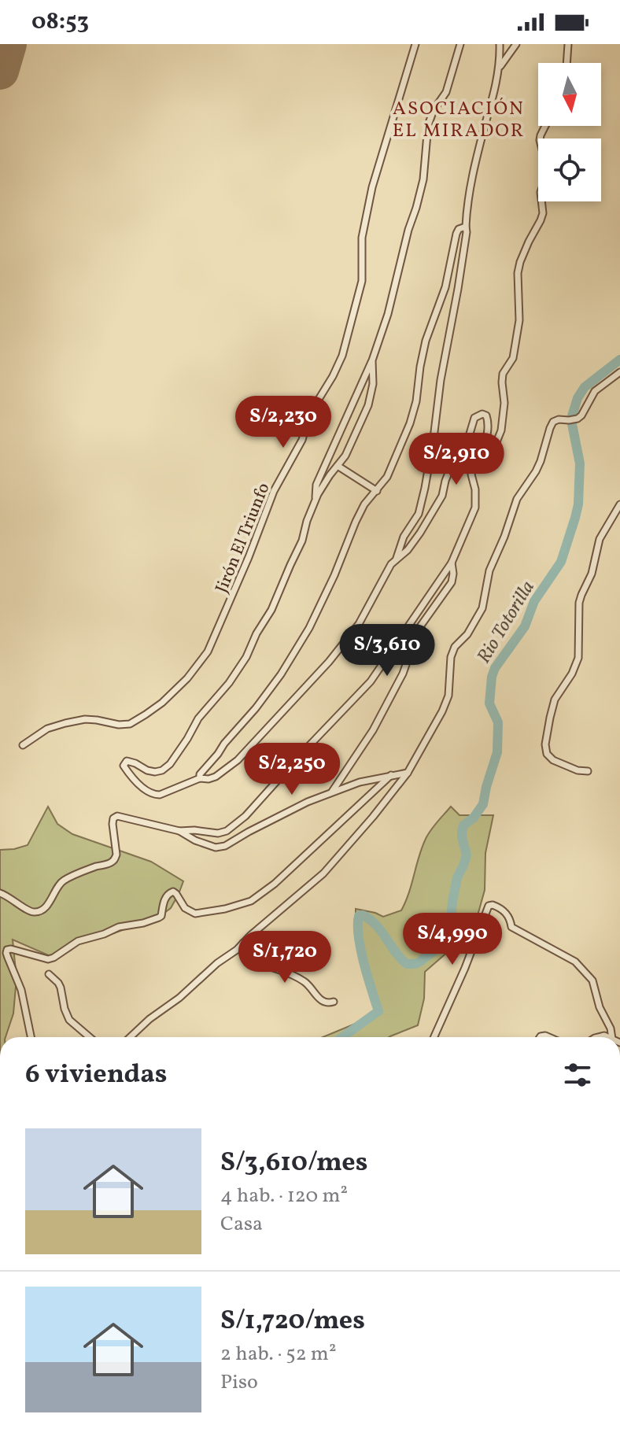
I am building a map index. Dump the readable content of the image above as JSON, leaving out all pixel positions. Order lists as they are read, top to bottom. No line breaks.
{"streets":{"street":["Jirón El Triunfo"]},"districts":["ASOCIACIÓN EL MIRADOR"],"water":["Rio Totorilla"],"north":"bottom","page":{"status":"08:53","price":["S/2,230","S/2,910","S/3,610","S/2,250","S/4,990","S/1,720"],"heading":"6 viviendas","list":[{"name":"S/3,610/mes","note":"4 hab. · 120 m² · Casa"},{"name":"S/1,720/mes","note":"2 hab. · 52 m² · Piso"}]}}
